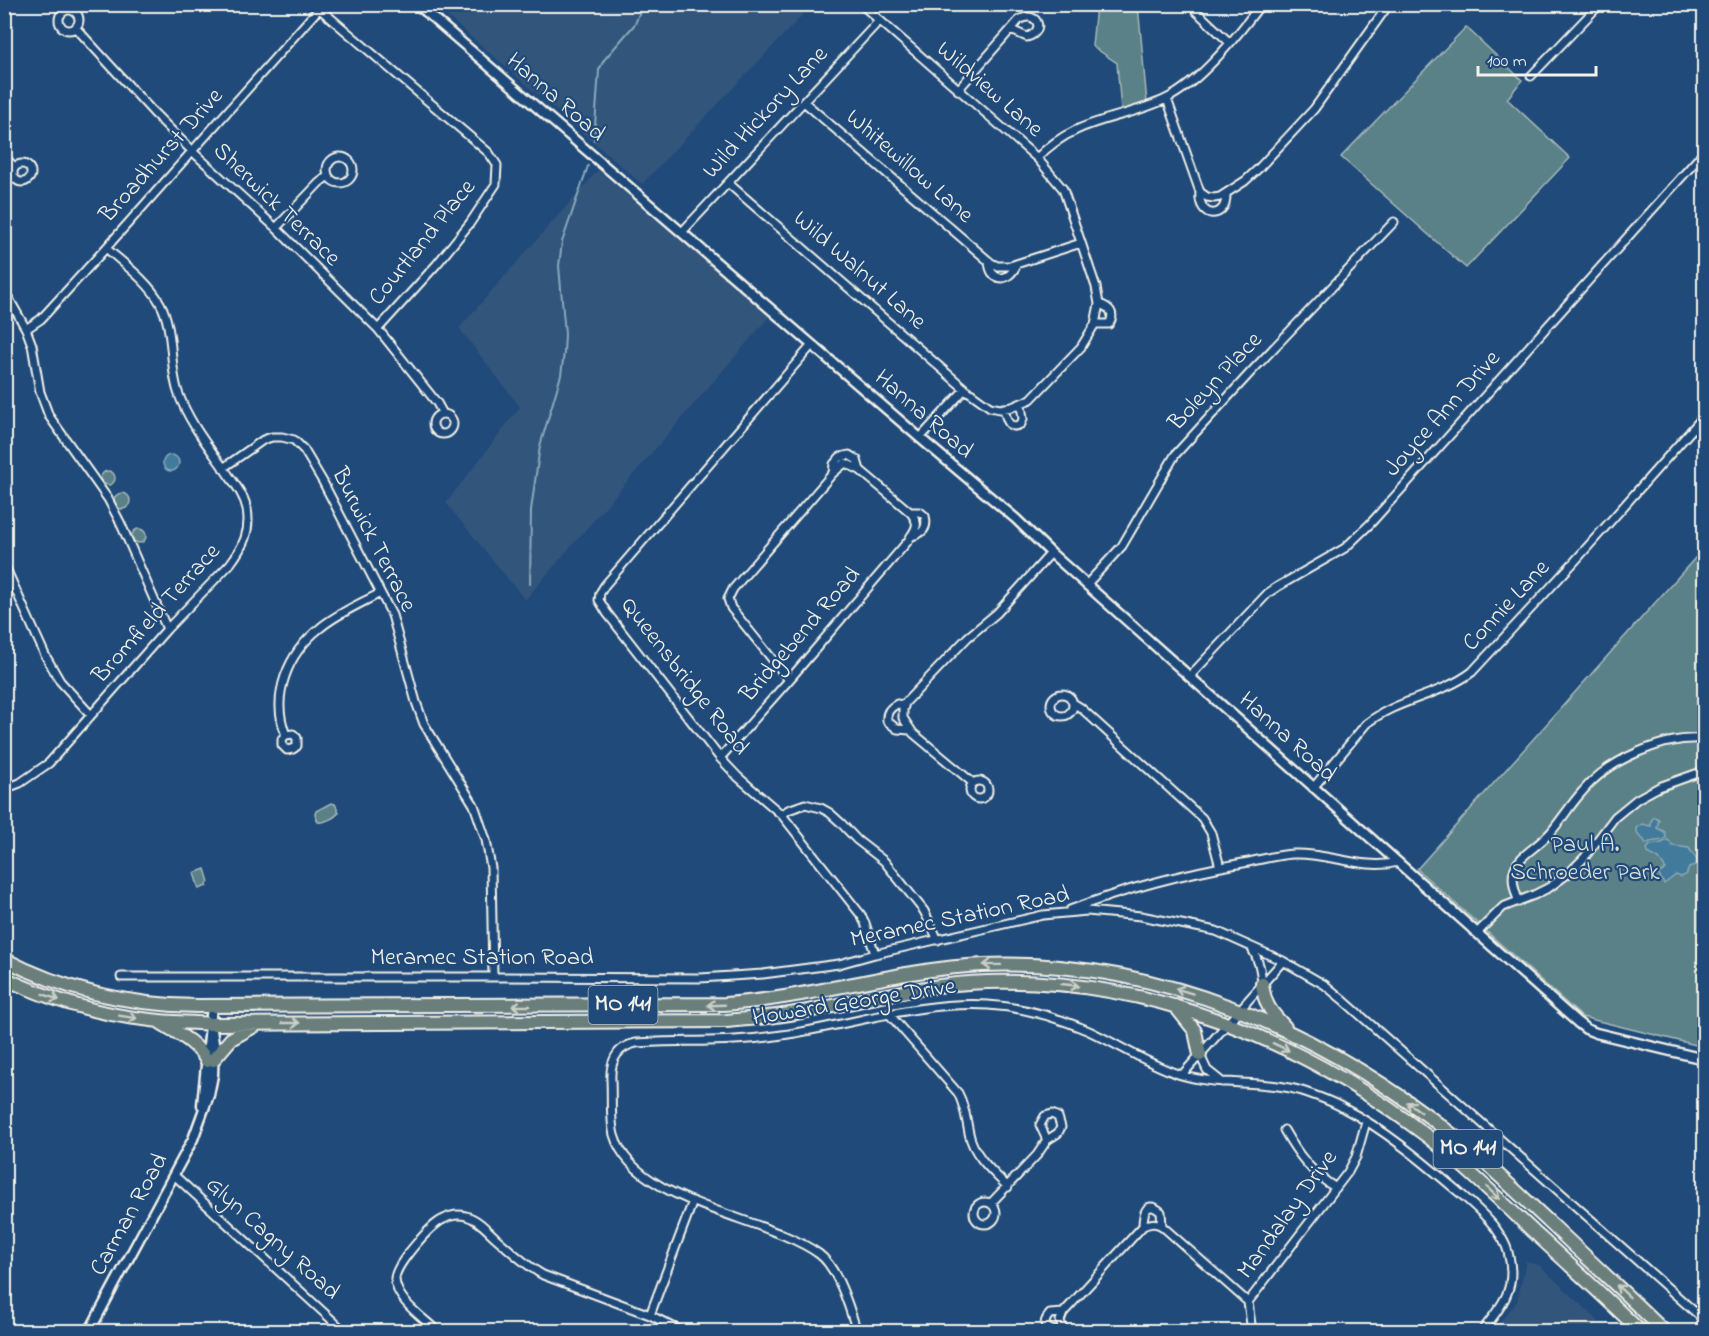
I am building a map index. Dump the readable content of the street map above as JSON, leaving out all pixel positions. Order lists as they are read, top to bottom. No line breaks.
{"streets":{"highway":["MO 141"],"street":["Wildview Lane","Hanna Road","Wild Hickory Lane","Broadhurst Drive","Whitewillow Lane","Sherwick Terrace","Courtland Place","Wild Walnut Lane","Boleyn Place","Joyce Ann Drive","Burwick Terrace","Connie Lane","Bromfield Terrace","Bridgebend Road","Queensbridge Road","Meramec Station Road","Howard George Drive","Carman Road","Mandalay Drive","Glyn Cagny Road"]},"crossings":[["Wildview Lane","Wild Hickory Lane"],["Wildview Lane","Whitewillow Lane"],["Hanna Road","Wild Hickory Lane"],["Hanna Road","Boleyn Place"],["Hanna Road","Joyce Ann Drive"],["Hanna Road","Connie Lane"],["Hanna Road","Queensbridge Road"],["Wild Hickory Lane","Whitewillow Lane"],["Wild Hickory Lane","Wild Walnut Lane"],["Broadhurst Drive","Sherwick Terrace"],["Broadhurst Drive","Courtland Place"],["Broadhurst Drive","Bromfield Terrace"],["Sherwick Terrace","Courtland Place"],["Burwick Terrace","Bromfield Terrace"],["Burwick Terrace","Meramec Station Road"],["Bridgebend Road","Queensbridge Road"],["Queensbridge Road","Meramec Station Road"],["Howard George Drive","Mandalay Drive"],["MO 141","Carman Road"],["Carman Road","Glyn Cagny Road"]],"parks":["Paul A. Schroeder Park"],"scale_bar":"100 m"}
